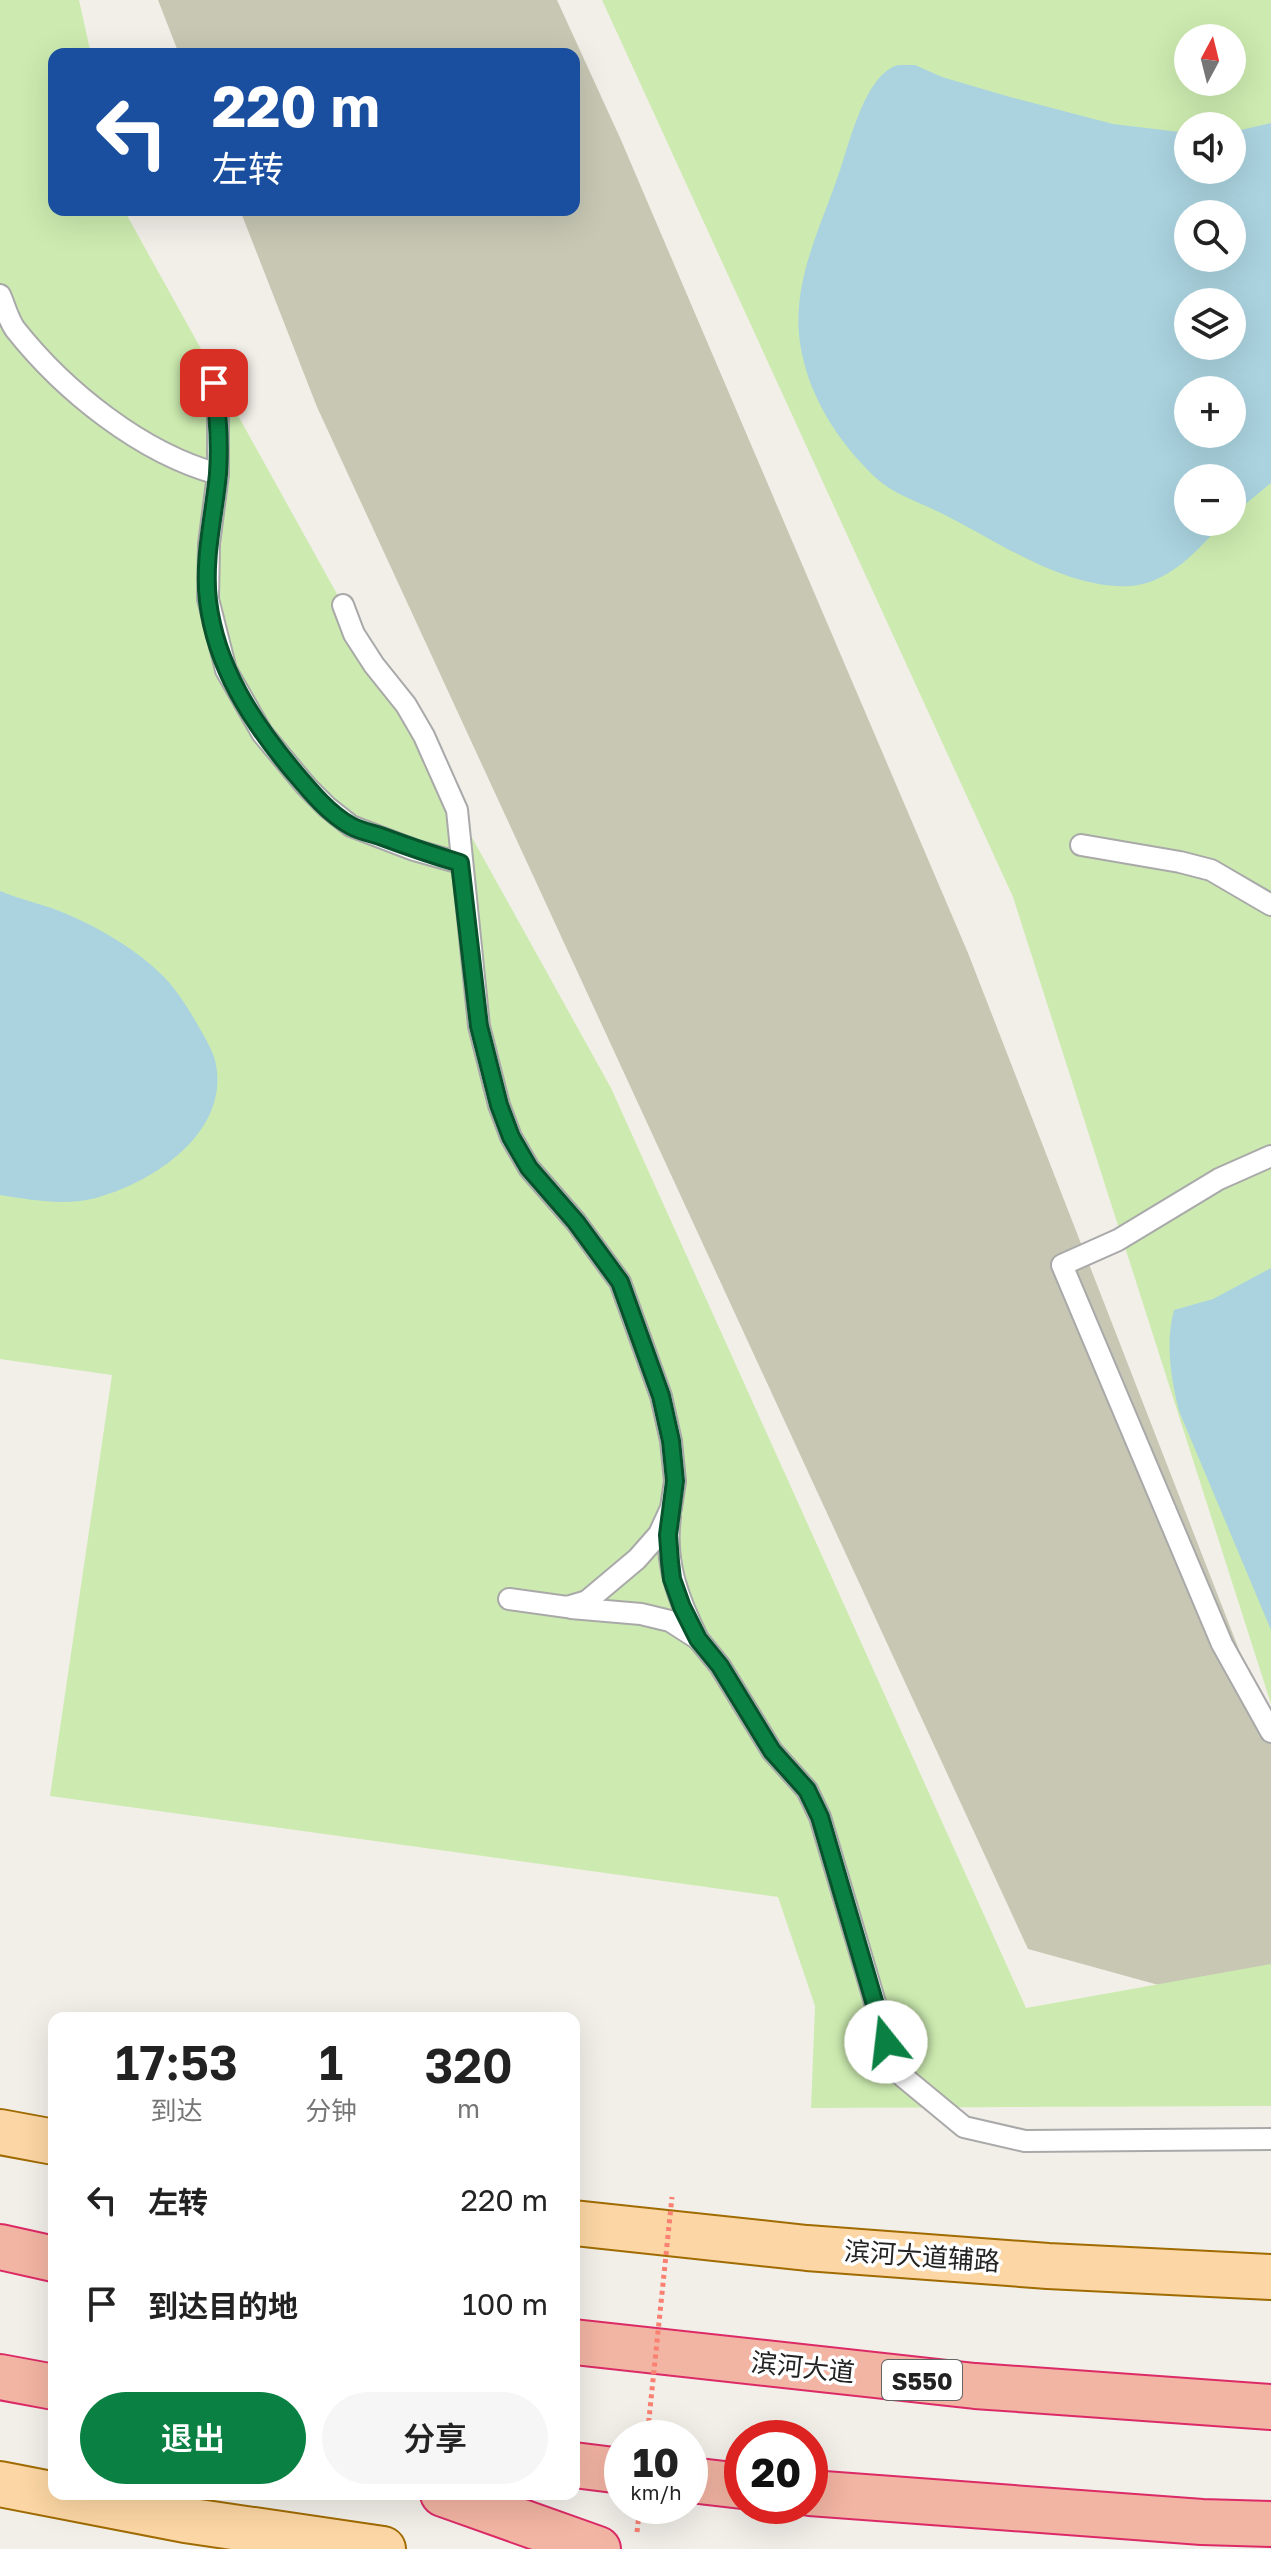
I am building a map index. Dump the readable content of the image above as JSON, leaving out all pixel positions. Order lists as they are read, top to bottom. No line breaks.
{"streets":{"highway":["滨河大道","S550"],"main road":["滨河大道辅路"]},"north":"top","page":{"map_buttons":["+","−"],"turn":["220 m","左转"],"eta":["17:53","到达","1","分钟","320","m"],"list":[{"name":"左转","value":"220 m"},{"name":"到达目的地","value":"100 m"}],"buttons":["退出","分享"],"speed":"10 km/h","limit":"20"}}
